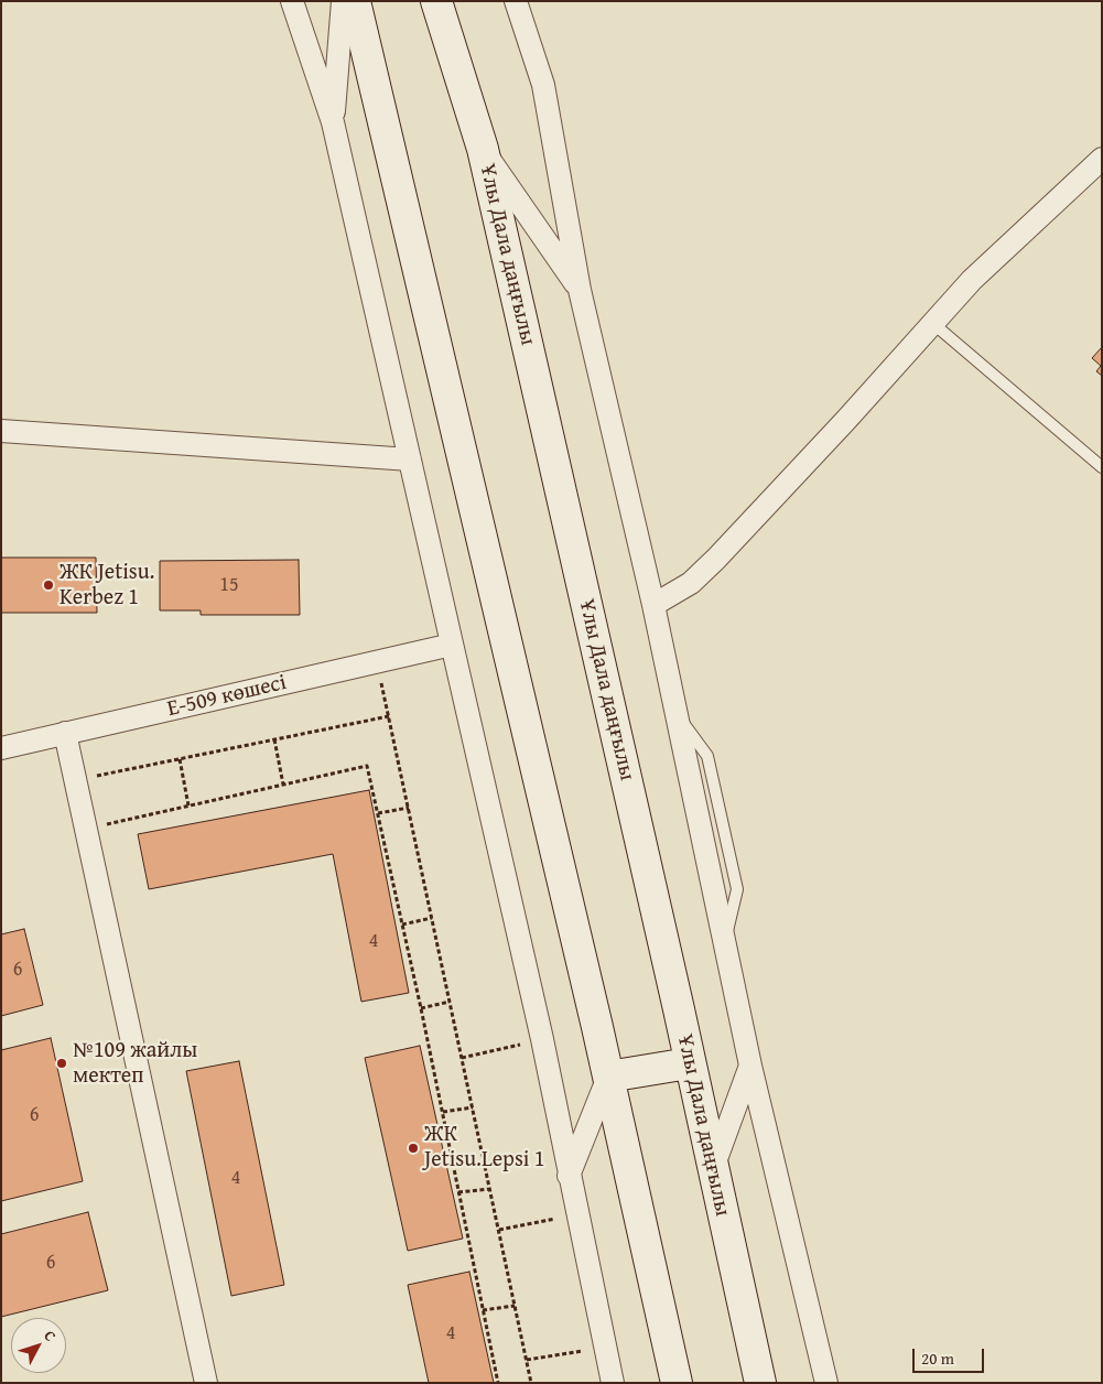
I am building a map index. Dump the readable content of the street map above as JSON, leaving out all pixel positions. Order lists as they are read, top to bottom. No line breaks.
{"streets":{"main road":["Ұлы Дала даңғылы"],"street":["Е-509 көшесі"]},"places":["ЖК Jetisu. Kerbez 1","№109 жайлы мектеп","ЖК Jetisu.Lepsi 1"],"house_numbers":["15","4","6","6","4","6","4"],"scale_bar":"20 m","north":"top right"}
